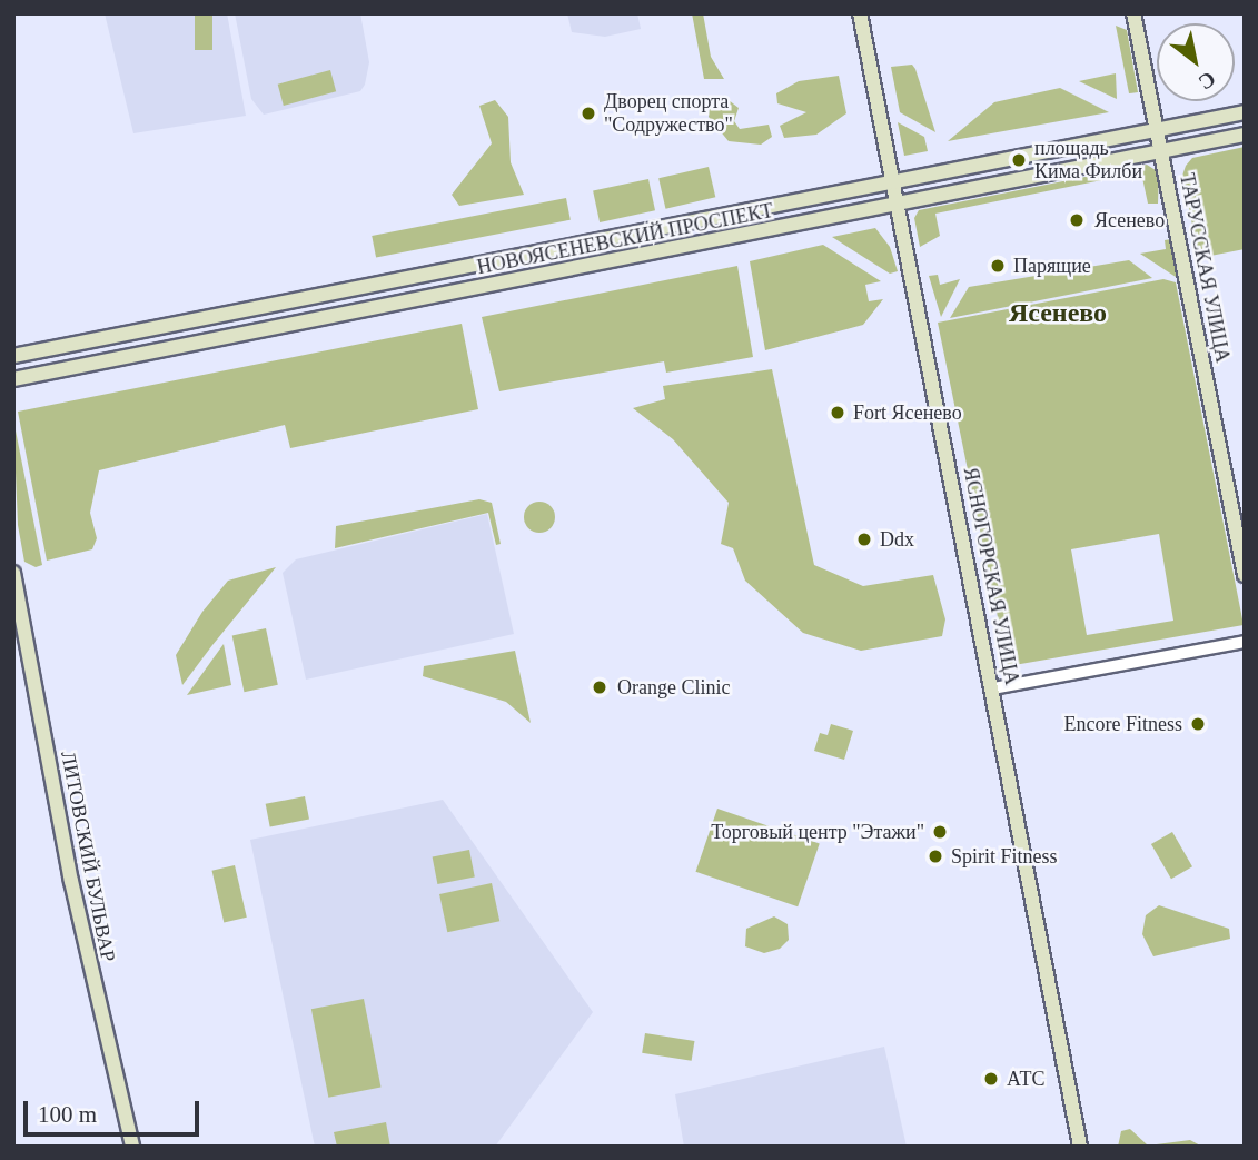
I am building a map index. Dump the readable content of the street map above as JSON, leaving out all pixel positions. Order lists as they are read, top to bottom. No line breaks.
{"streets":{"main road":["НОВОЯСЕНЕВСКИЙ ПРОСПЕКТ","ТАРУССКАЯ УЛИЦА","ЯСНОГОРСКАЯ УЛИЦА","ЛИТОВСКИЙ БУЛЬВАР"]},"crossings":[["НОВОЯСЕНЕВСКИЙ ПРОСПЕКТ","ТАРУССКАЯ УЛИЦА"],["НОВОЯСЕНЕВСКИЙ ПРОСПЕКТ","ЯСНОГОРСКАЯ УЛИЦА"]],"districts":["Ясенево"],"places":["Дворец спорта \"Содружество\"","площадь Кима Филби","Ясенево","Парящие","Fort Ясенево","Ddx","Orange Clinic","Encore Fitness","Торговый центр \"Этажи\"","Spirit Fitness","АТС"],"scale_bar":"100 m","north":"bottom right"}
